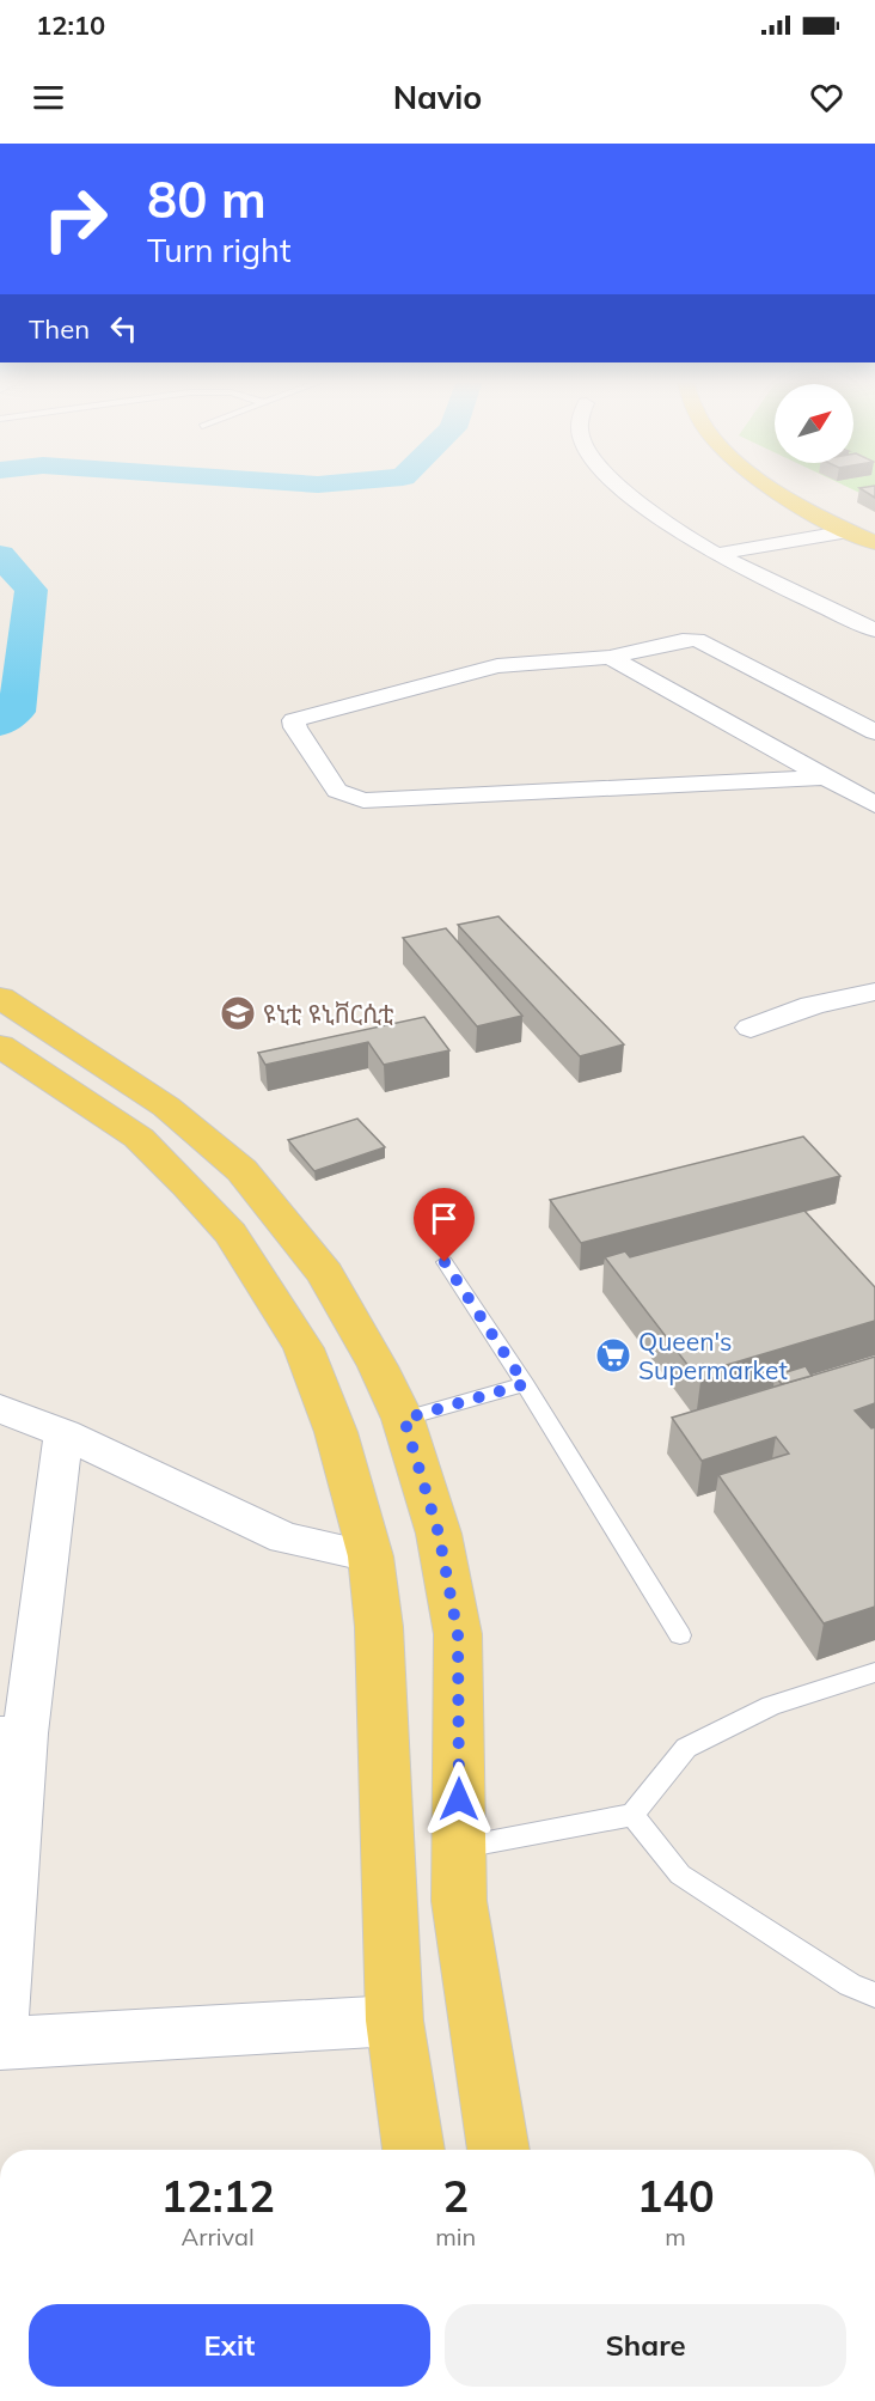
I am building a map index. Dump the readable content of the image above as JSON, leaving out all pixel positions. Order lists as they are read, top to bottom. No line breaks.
{"places":{"school or university":["ዩኒቲ ዩኒቨርሲቲ"],"supermarket":["Queen's Supermarket"]},"north":"top right","page":{"status":"12:10","header":"Navio","turn":["80 m","Turn right"],"then":"Then","eta":["12:12","Arrival","2","min","140","m"],"buttons":["Exit","Share"]}}
